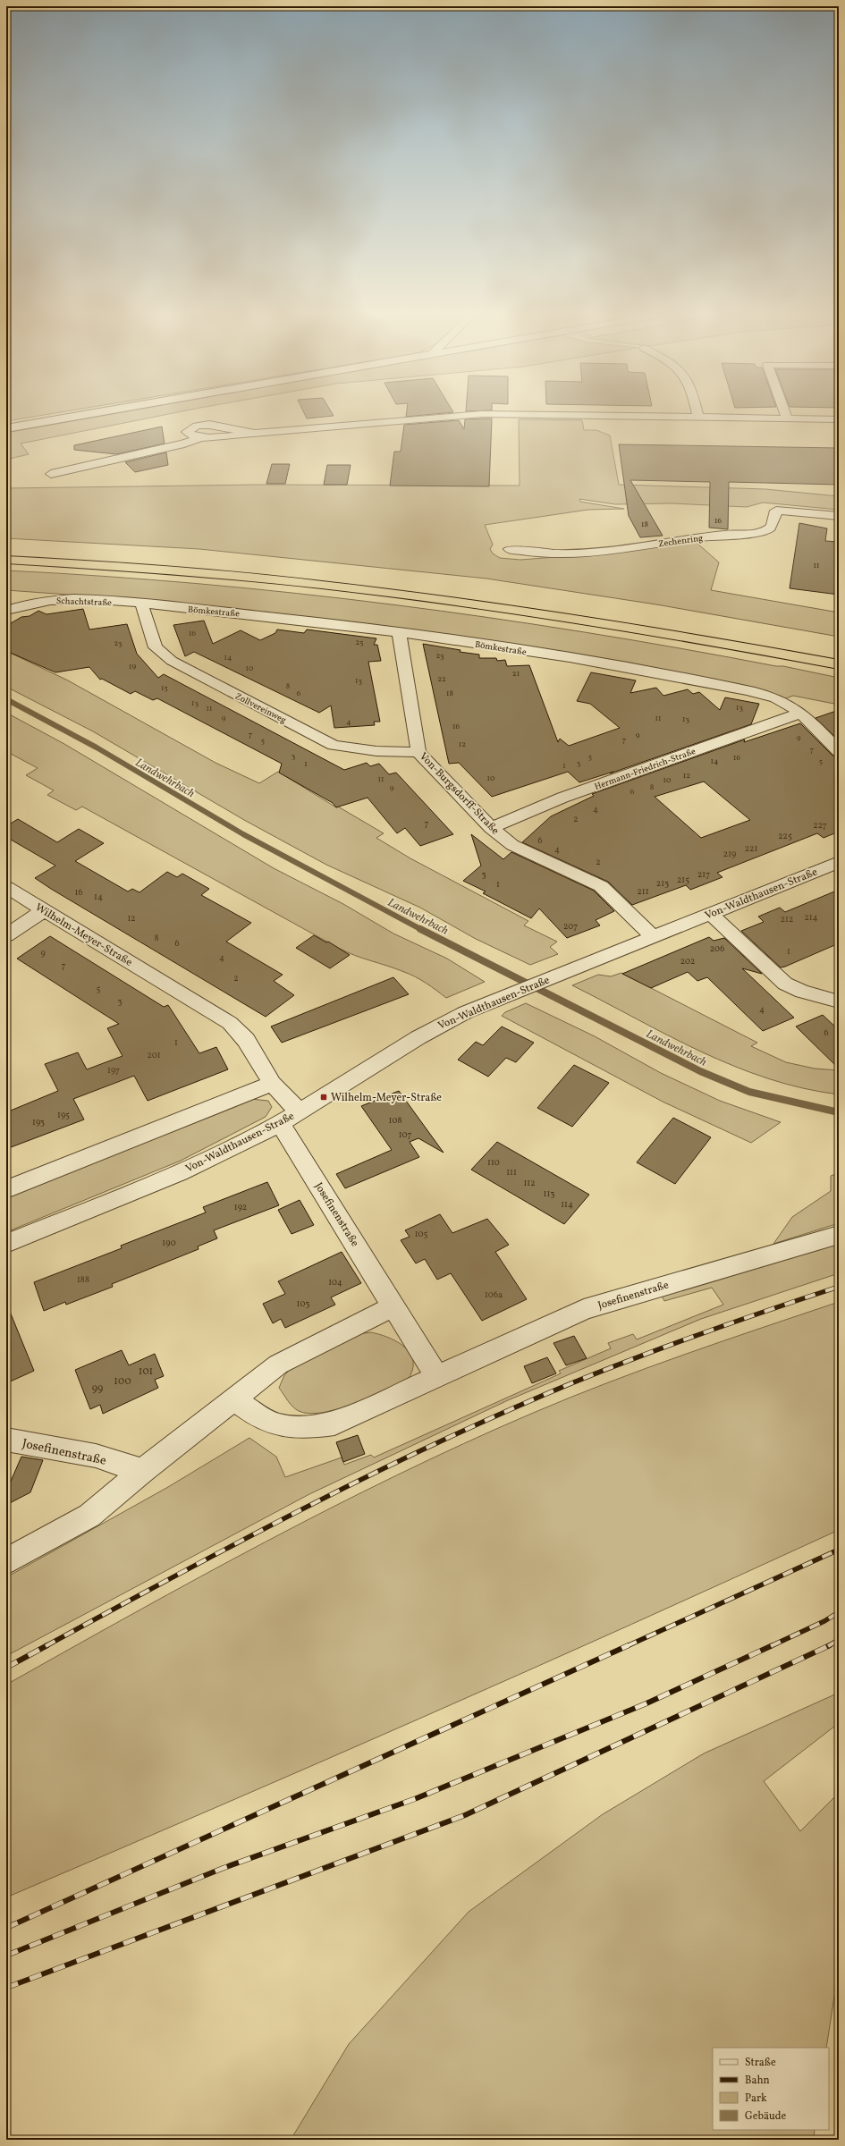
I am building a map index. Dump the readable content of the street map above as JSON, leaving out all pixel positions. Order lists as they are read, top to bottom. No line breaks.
{"streets":{"street":["Zechenring","Schachtstraße","Bömkestraße","Zollvereinweg","Hermann-Friedrich-Straße","Von-Burgsdorff-Straße","Von-Waldthausen-Straße","Wilhelm-Meyer-Straße","Josefinenstraße"]},"crossings":[["Schachtstraße","Bömkestraße"],["Schachtstraße","Zollvereinweg"],["Bömkestraße","Zollvereinweg"],["Bömkestraße","Hermann-Friedrich-Straße"],["Bömkestraße","Von-Burgsdorff-Straße"],["Zollvereinweg","Von-Burgsdorff-Straße"],["Hermann-Friedrich-Straße","Von-Burgsdorff-Straße"],["Von-Burgsdorff-Straße","Von-Waldthausen-Straße"],["Von-Waldthausen-Straße","Wilhelm-Meyer-Straße"],["Von-Waldthausen-Straße","Josefinenstraße"],["Wilhelm-Meyer-Straße","Josefinenstraße"]],"water":["Landwehrbach"],"places":{"transit":["Wilhelm-Meyer-Straße"]},"house_numbers":["16","18","11","16","25","23","23","14","19","10","21","22","13","8","15","6","18","13","13","11","9","11","13","4","16","7","9","9","7","5","12","7","3","5","16","14","5","3","1","1","12","10","11","10","8","9","6","4","2","7","227","225","6","221","4","219","2","3","217","215","213","1","211","16","14","214","12","212","207","8","6","206","1","9","4","202","7","2","5","3","4","6","1","201","197","195","108","193","107","110","111","112","113","114","192","105","190","188","104","106a","103","101","100","99"],"legend":["Straße","Bahn","Park","Gebäude"]}
